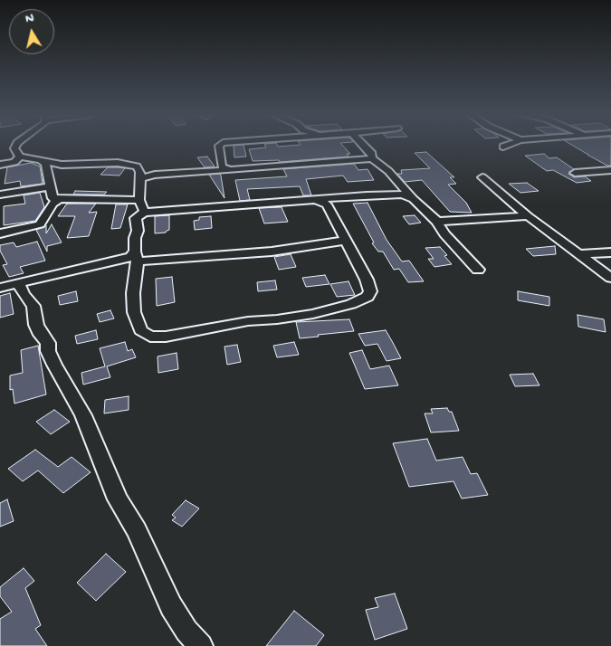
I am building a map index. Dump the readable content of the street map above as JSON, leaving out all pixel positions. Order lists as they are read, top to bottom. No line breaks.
{"north":"top"}
